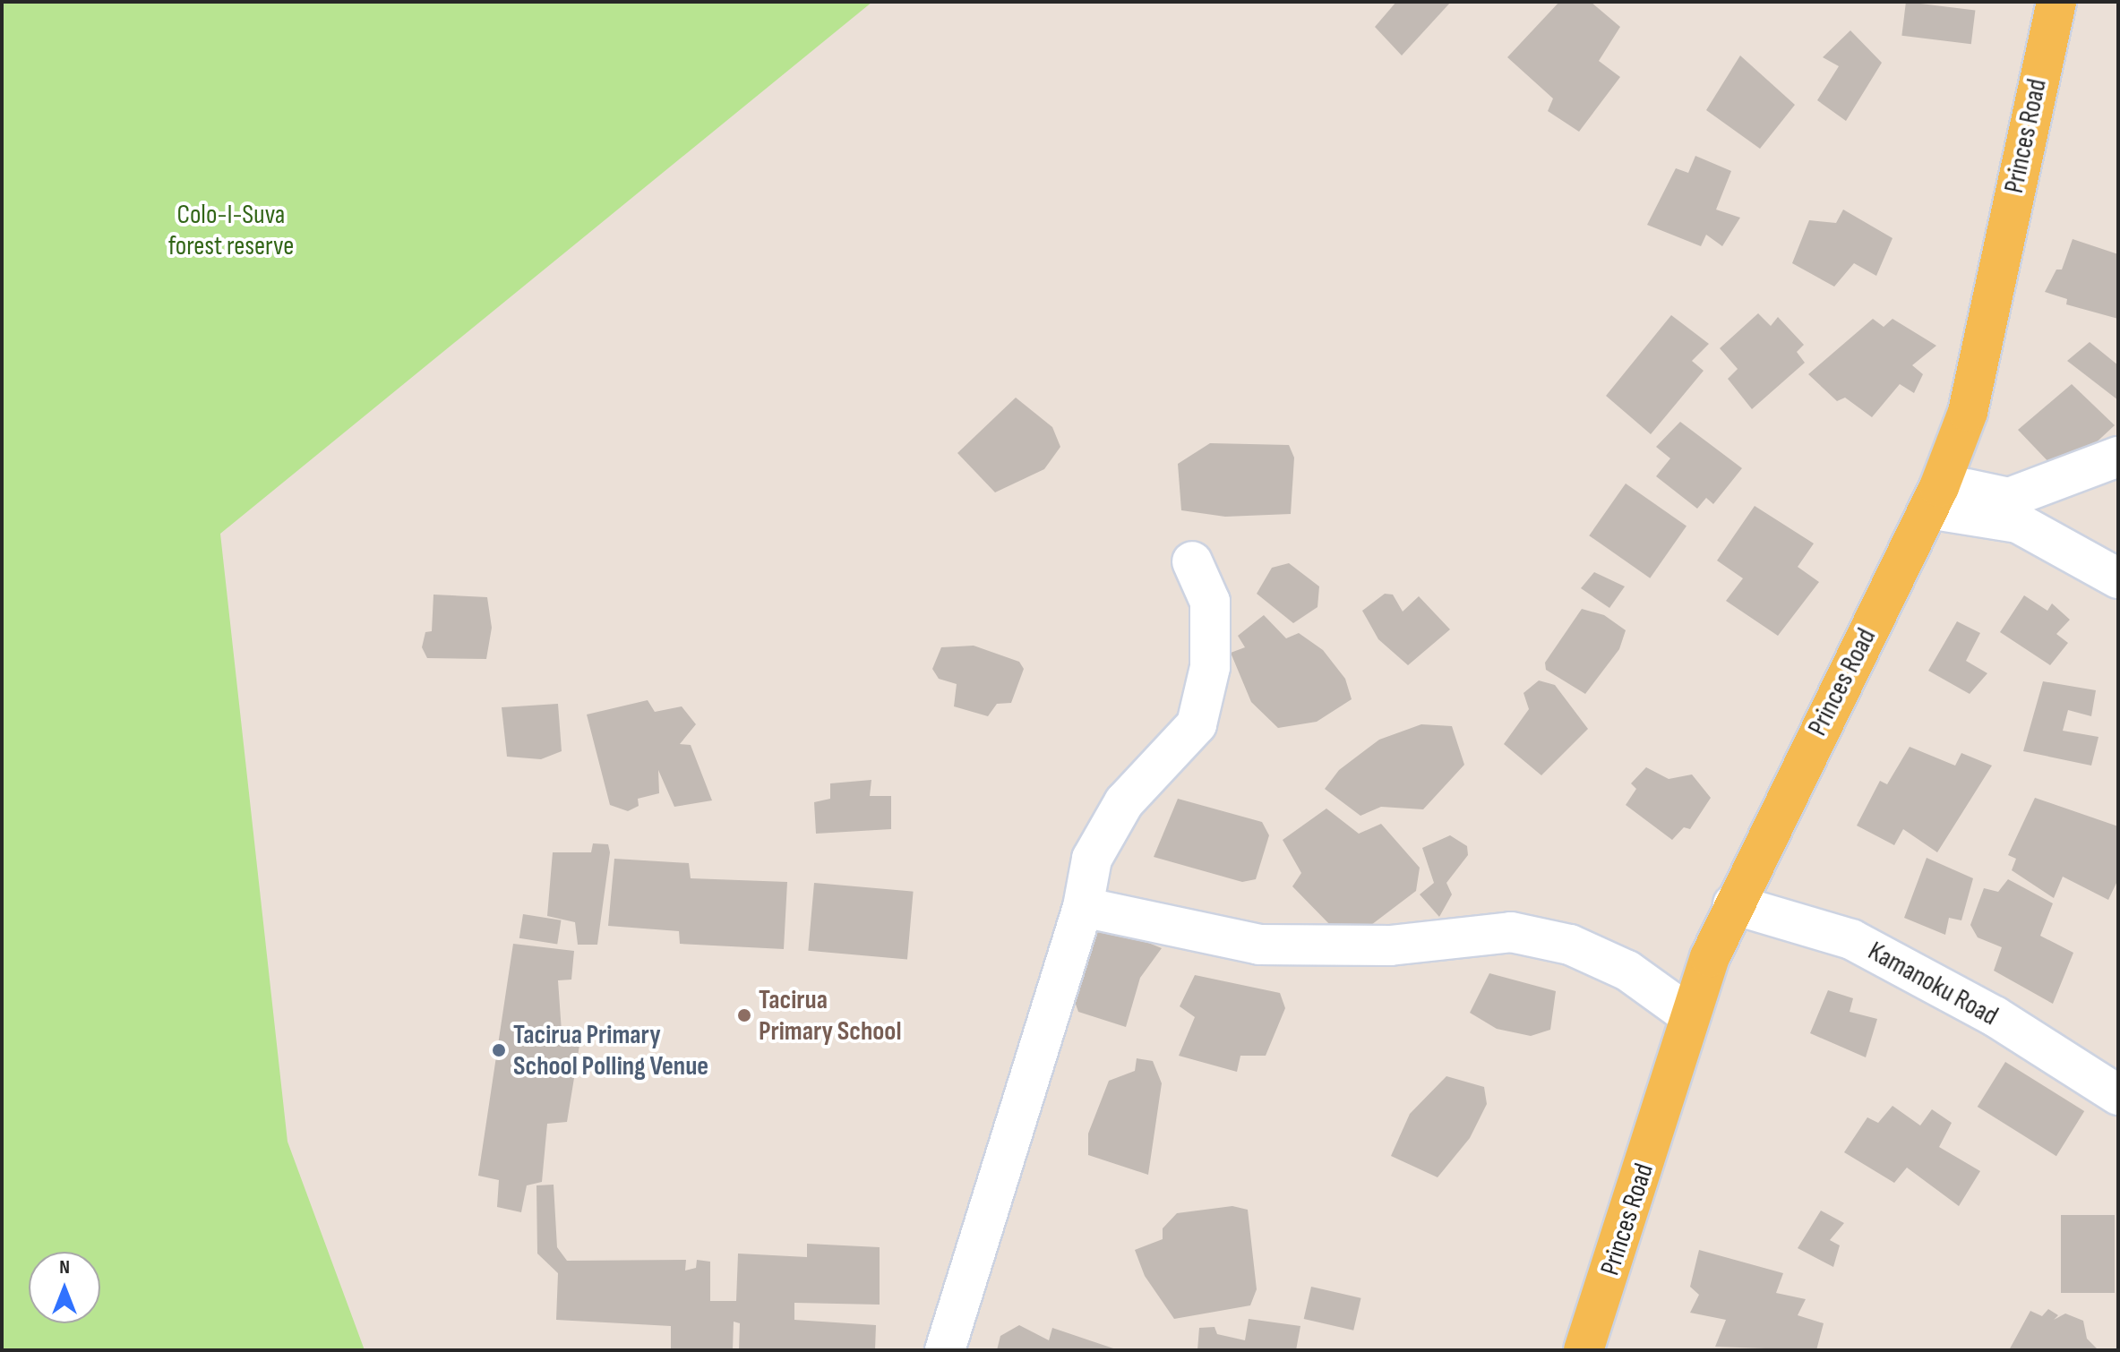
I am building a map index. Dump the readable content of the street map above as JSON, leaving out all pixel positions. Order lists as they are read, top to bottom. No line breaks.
{"streets":{"main road":["Princes Road"],"street":["Kamanoku Road"]},"crossings":[["Princes Road","Kamanoku Road"]],"parks":["Colo-I-Suva forest reserve"],"places":["Tacirua Primary School","Tacirua Primary School Polling Venue"],"north":"top"}
